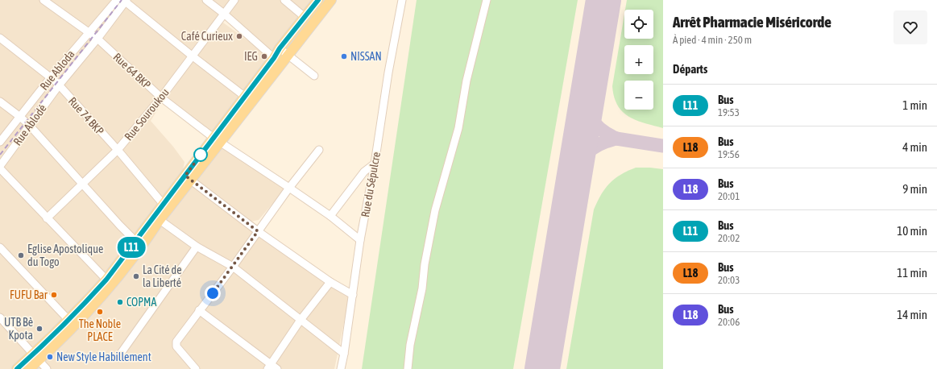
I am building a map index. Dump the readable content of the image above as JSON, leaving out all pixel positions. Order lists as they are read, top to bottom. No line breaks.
{"streets":{"street":["Rue Abloda","Rue 64 BKP","Rue Souroukou","Rue 74 BKP","Rue Ablodé","Rue du Sépulcre"]},"crossings":[["Rue Abloda","Rue 64 BKP"],["Rue Abloda","Rue 74 BKP"],["Rue 64 BKP","Rue Souroukou"],["Rue 64 BKP","Rue Ablodé"],["Rue 64 BKP","Rue du Sépulcre"],["Rue Souroukou","Rue 74 BKP"],["Rue 74 BKP","Rue Ablodé"]],"places":["Café Curieux","IEG","NISSAN","Eglise Apostolique du Togo","La Cité de la Liberté","FUFU Bar","COPMA","The Noble PLACE","UTB Bè Kpota","New Style Habillement"],"lines":["bus line L11"],"page":{"on_map":"L11","heading":[["Arrêt Pharmacie Miséricorde","À pied · 4 min · 250 m"],"Départs"],"map_buttons":["+","−"],"list":[{"mark":"L11","name":"Bus","note":"19:53","value":"1 min"},{"mark":"L18","name":"Bus","note":"19:56","value":"4 min"},{"mark":"L18","name":"Bus","note":"20:01","value":"9 min"},{"mark":"L11","name":"Bus","note":"20:02","value":"10 min"},{"mark":"L18","name":"Bus","note":"20:03","value":"11 min"},{"mark":"L18","name":"Bus","note":"20:06","value":"14 min"}]}}
